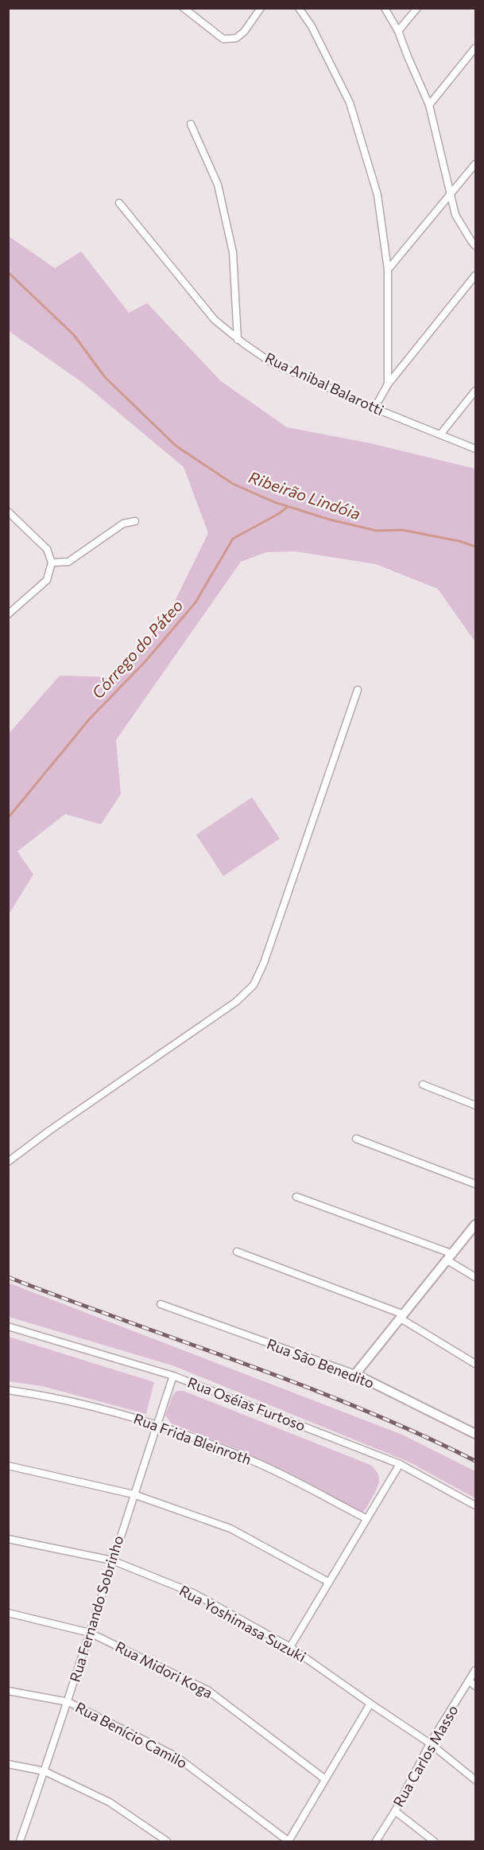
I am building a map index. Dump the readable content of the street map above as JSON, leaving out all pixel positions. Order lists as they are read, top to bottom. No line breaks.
{"streets":{"street":["Rua Anibal Balarotti","Rua São Benedito","Rua Oséias Furtoso","Rua Frida Bleinroth","Rua Fernando Sobrinho","Rua Yoshimasa Suzuki","Rua Midori Koga","Rua Benício Camilo","Rua Carlos Masso"]},"crossings":[["Rua Oséias Furtoso","Rua Fernando Sobrinho"],["Rua Frida Bleinroth","Rua Fernando Sobrinho"],["Rua Fernando Sobrinho","Rua Yoshimasa Suzuki"],["Rua Fernando Sobrinho","Rua Midori Koga"],["Rua Fernando Sobrinho","Rua Benício Camilo"],["Rua Yoshimasa Suzuki","Rua Carlos Masso"]],"water":["Ribeirão Lindóia","Córrego do Páteo"]}
